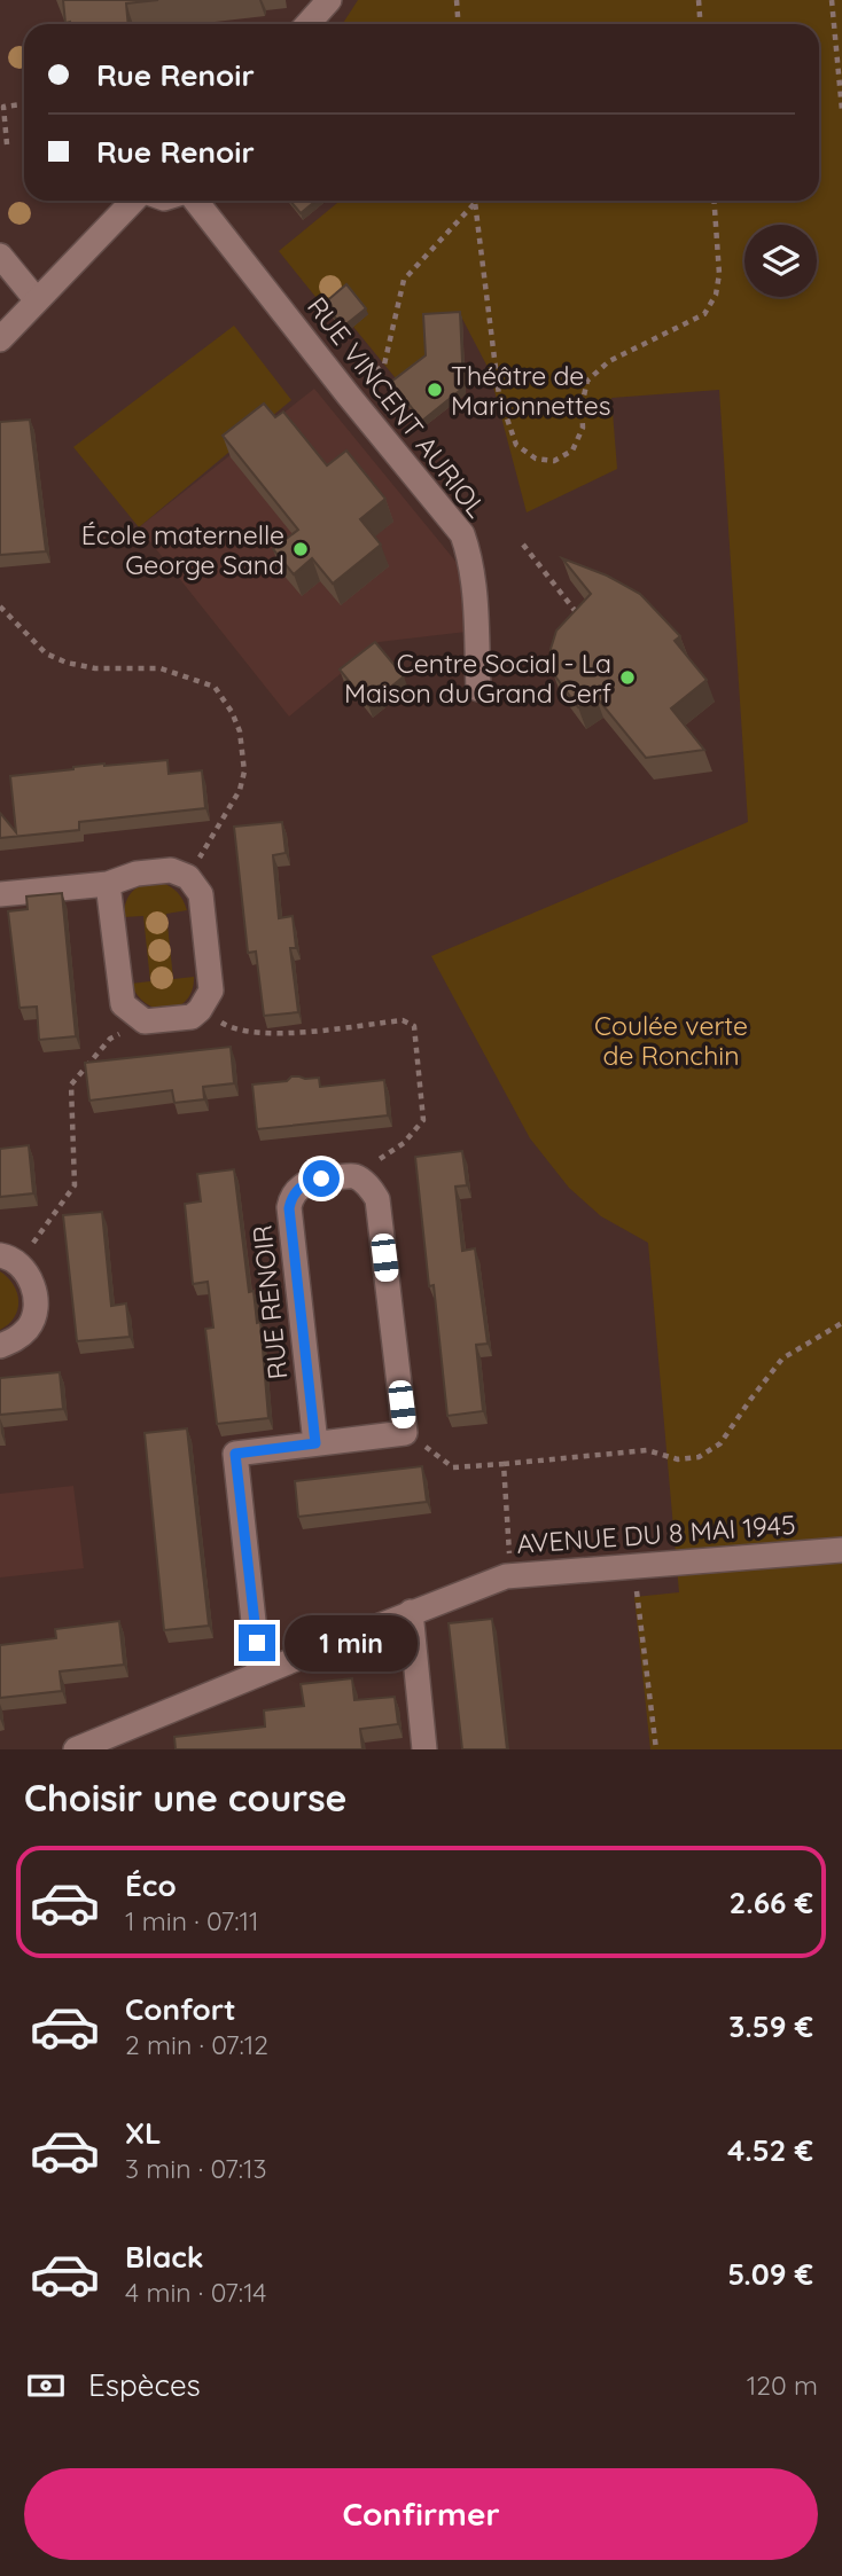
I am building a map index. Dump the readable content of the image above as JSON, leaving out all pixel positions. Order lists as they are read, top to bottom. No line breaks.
{"streets":{"street":["RUE VINCENT AURIOL","RUE RENOIR","AVENUE DU 8 MAI 1945"]},"parks":["Coulée verte de Ronchin"],"places":["Théâtre de Marionnettes","École maternelle George Sand","Centre Social - La Maison du Grand Cerf"],"page":{"banner":["Rue Renoir","Rue Renoir"],"bubble":"1 min","heading":"Choisir une course","list":[{"name":"Éco","note":"1 min · 07:11","value":"2.66 €"},{"name":"Confort","note":"2 min · 07:12","value":"3.59 €"},{"name":"XL","note":"3 min · 07:13","value":"4.52 €"},{"name":"Black","note":"4 min · 07:14","value":"5.09 €"}],"pay":["Espèces","120 m"],"buttons":"Confirmer"}}
